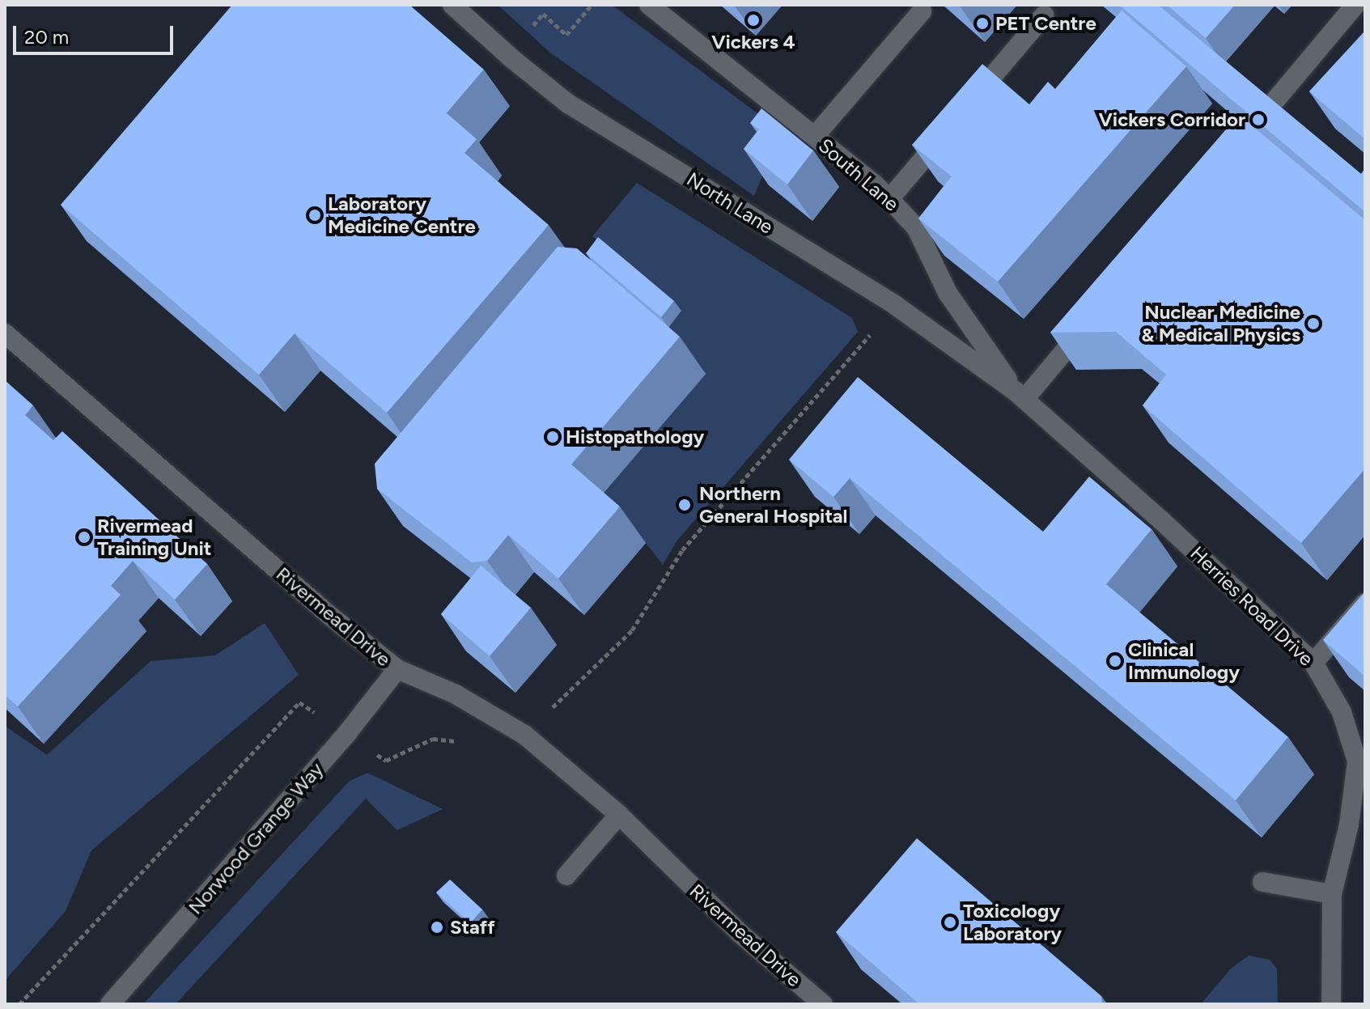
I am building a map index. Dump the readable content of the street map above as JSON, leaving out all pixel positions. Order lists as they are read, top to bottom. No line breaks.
{"streets":{"lane":["South Lane","North Lane","Herries Road Drive","Rivermead Drive","Norwood Grange Way"]},"crossings":[["South Lane","North Lane"],["South Lane","Herries Road Drive"],["North Lane","Herries Road Drive"],["Rivermead Drive","Norwood Grange Way"]],"places":["Vickers 4","PET Centre","Vickers Corridor","Laboratory Medicine Centre","Nuclear Medicine & Medical Physics","Histopathology","Northern General Hospital","Rivermead Training Unit","Clinical Immunology","Toxicology Laboratory","Staff"],"scale_bar":"20 m"}
